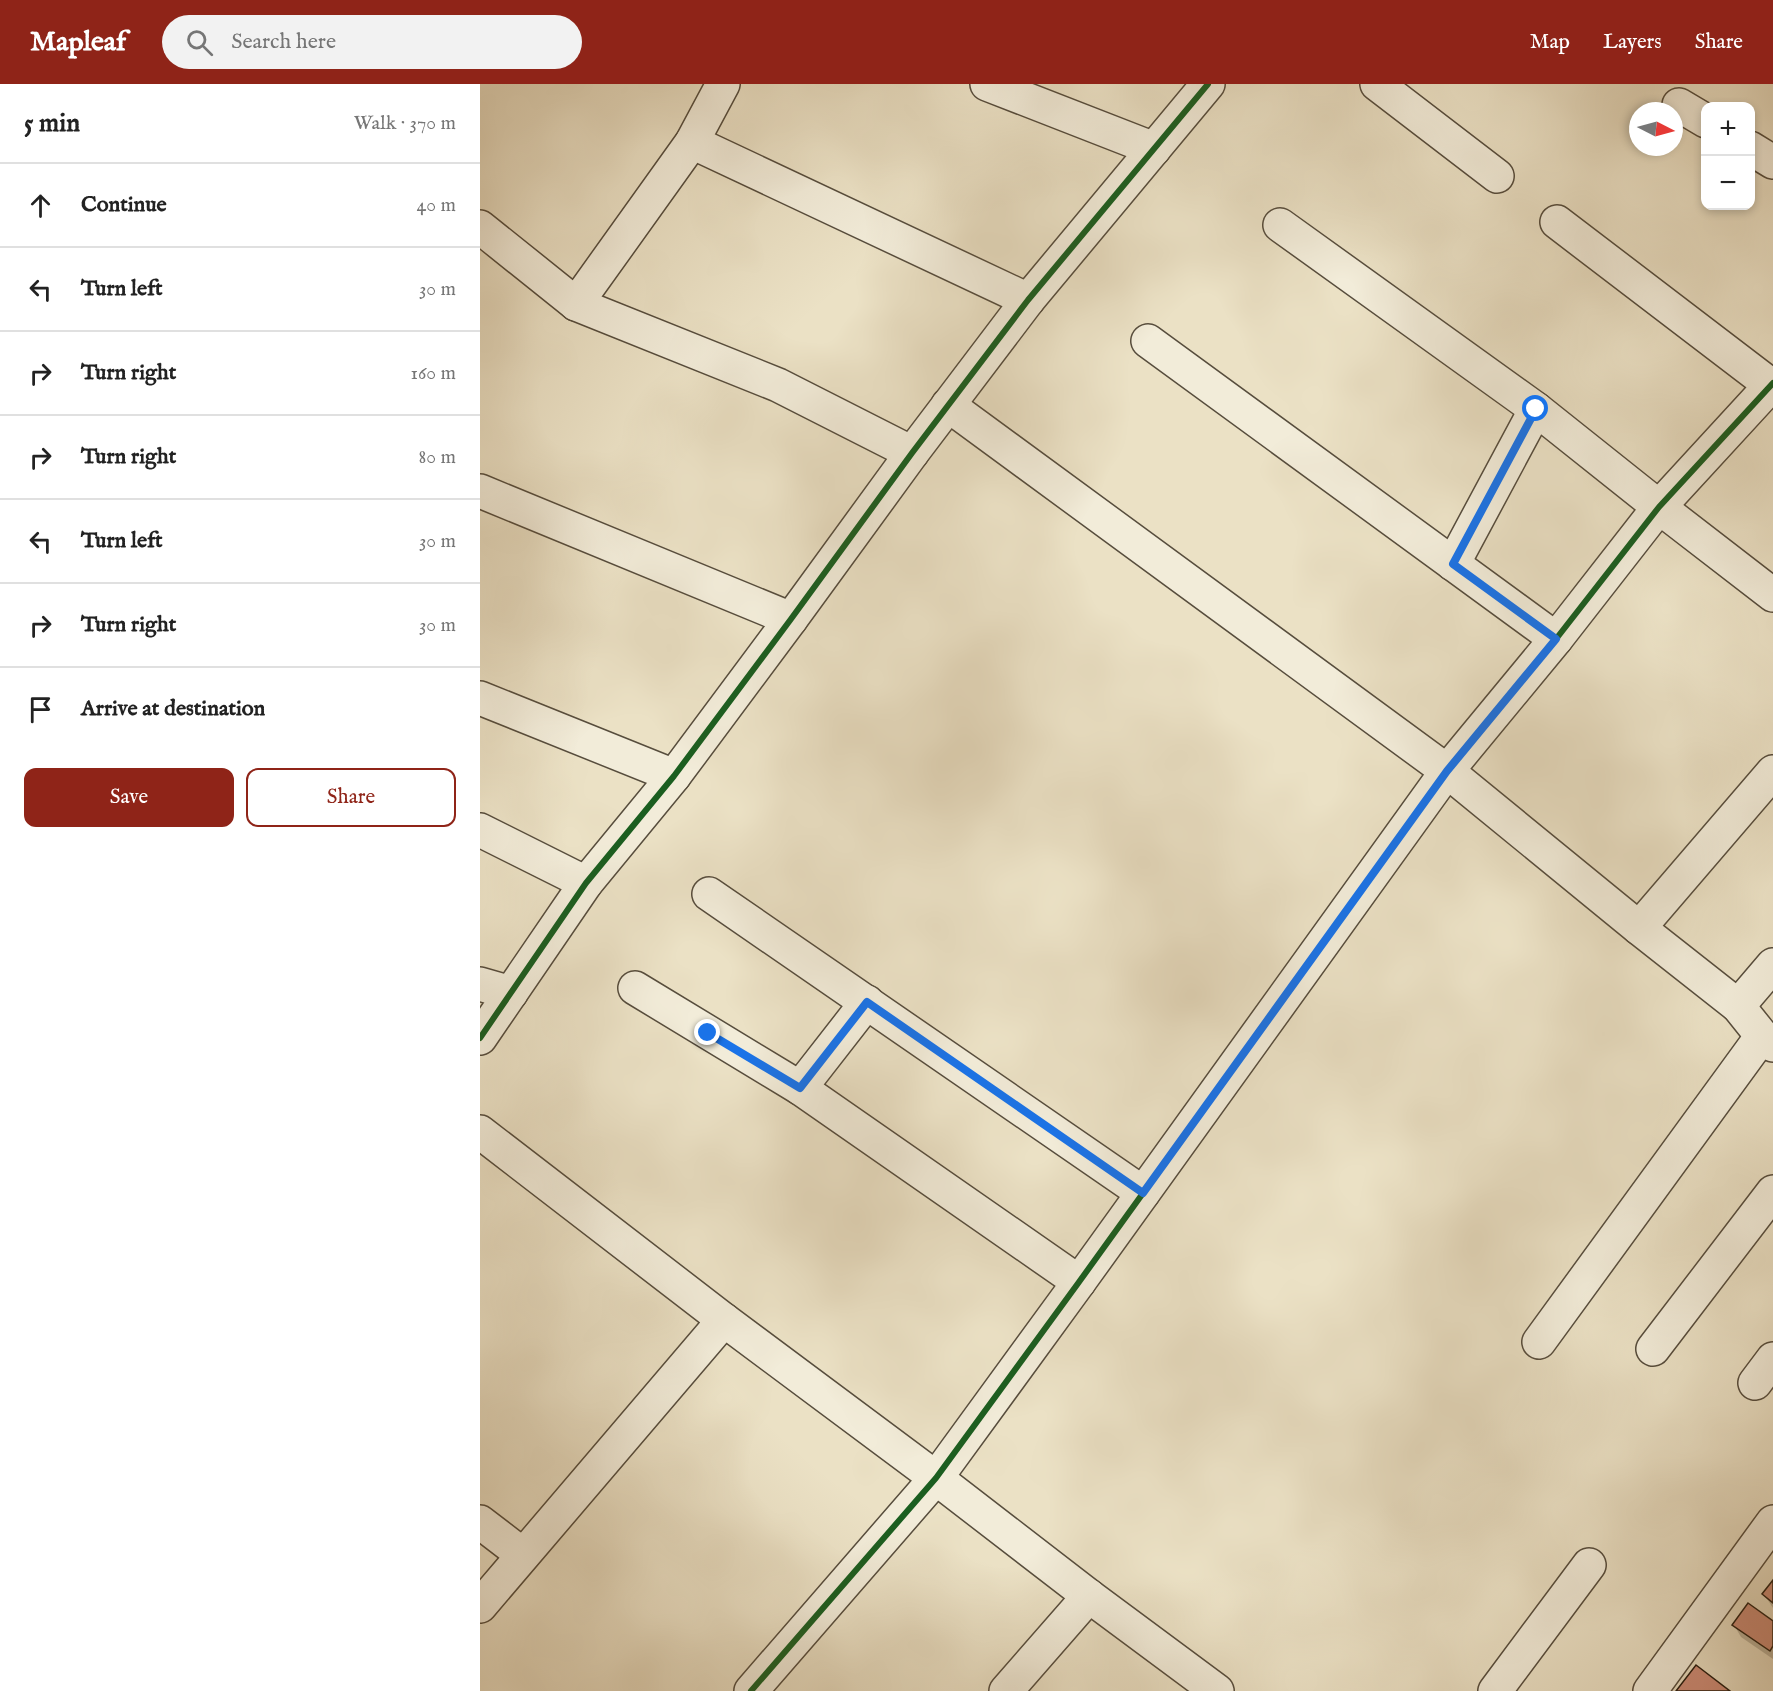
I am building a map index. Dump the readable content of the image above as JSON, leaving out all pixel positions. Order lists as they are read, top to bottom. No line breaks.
{"north":"right","page":{"header":"Mapleaf","search":"Search here","nav":["Map","Layers","Share"],"heading":["5 min","Walk · 370 m"],"map_buttons":["+","−"],"list":[["Continue","40 m"],["Turn left","30 m"],["Turn right","160 m"],["Turn right","80 m"],["Turn left","30 m"],["Turn right","30 m"],"Arrive at destination"],"buttons":["Save","Share"]}}
